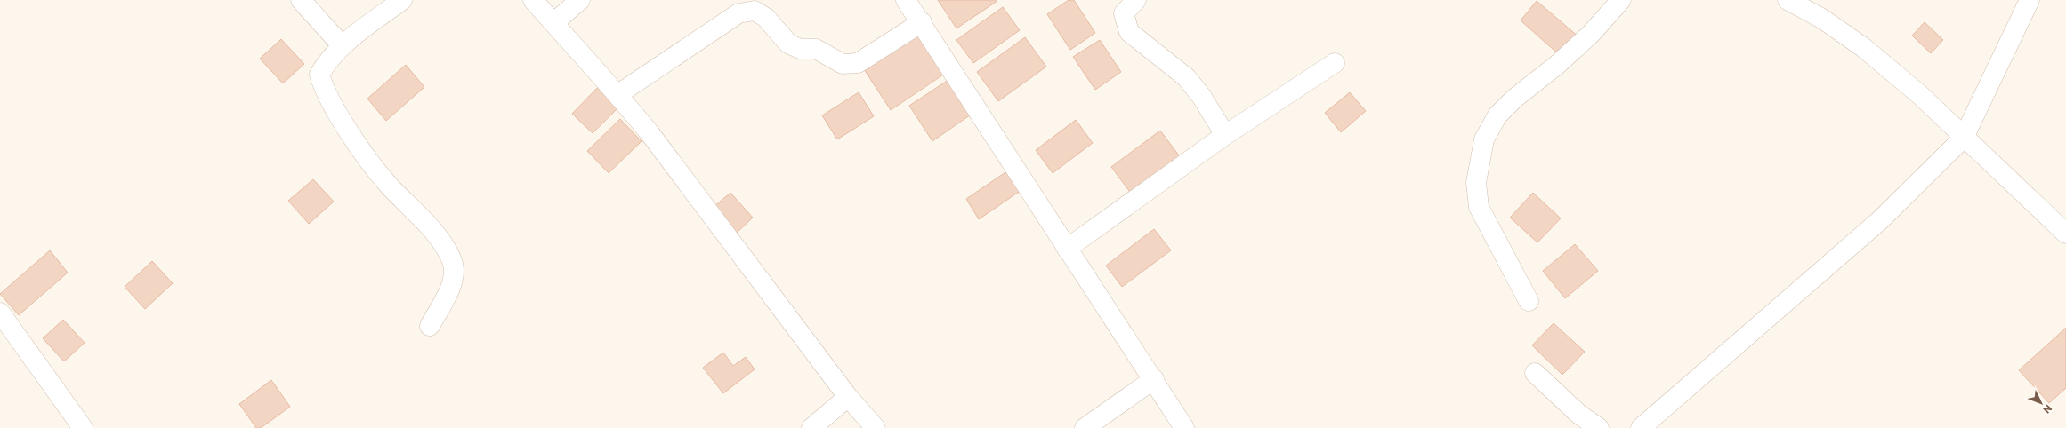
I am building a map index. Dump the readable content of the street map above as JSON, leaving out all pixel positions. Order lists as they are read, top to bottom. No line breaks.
{"north":"bottom right"}
